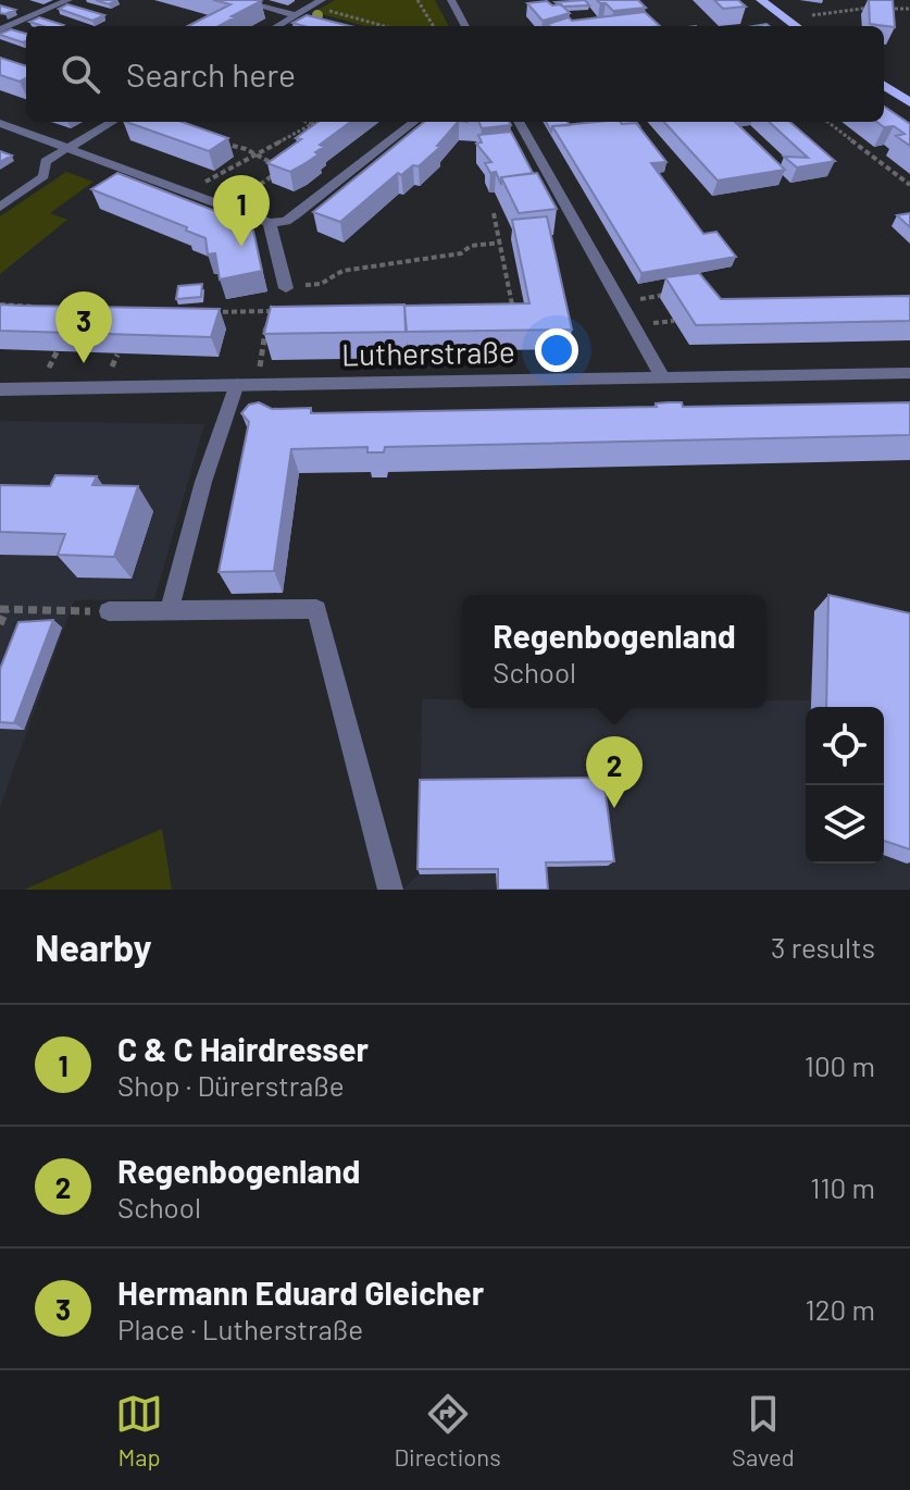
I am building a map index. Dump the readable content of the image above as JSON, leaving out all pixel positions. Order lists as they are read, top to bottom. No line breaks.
{"streets":{"street":["Lutherstraße"]},"page":{"search":"Search here","pins":["1","3","2"],"popup":["Regenbogenland","School"],"heading":["Nearby","3 results"],"list":[{"mark":"1","name":"C & C Hairdresser","note":"Shop · Dürerstraße","value":"100 m"},{"mark":"2","name":"Regenbogenland","note":"School","value":"110 m"},{"mark":"3","name":"Hermann Eduard Gleicher","note":"Place · Lutherstraße","value":"120 m"}],"nav":["Map","Directions","Saved"]}}
